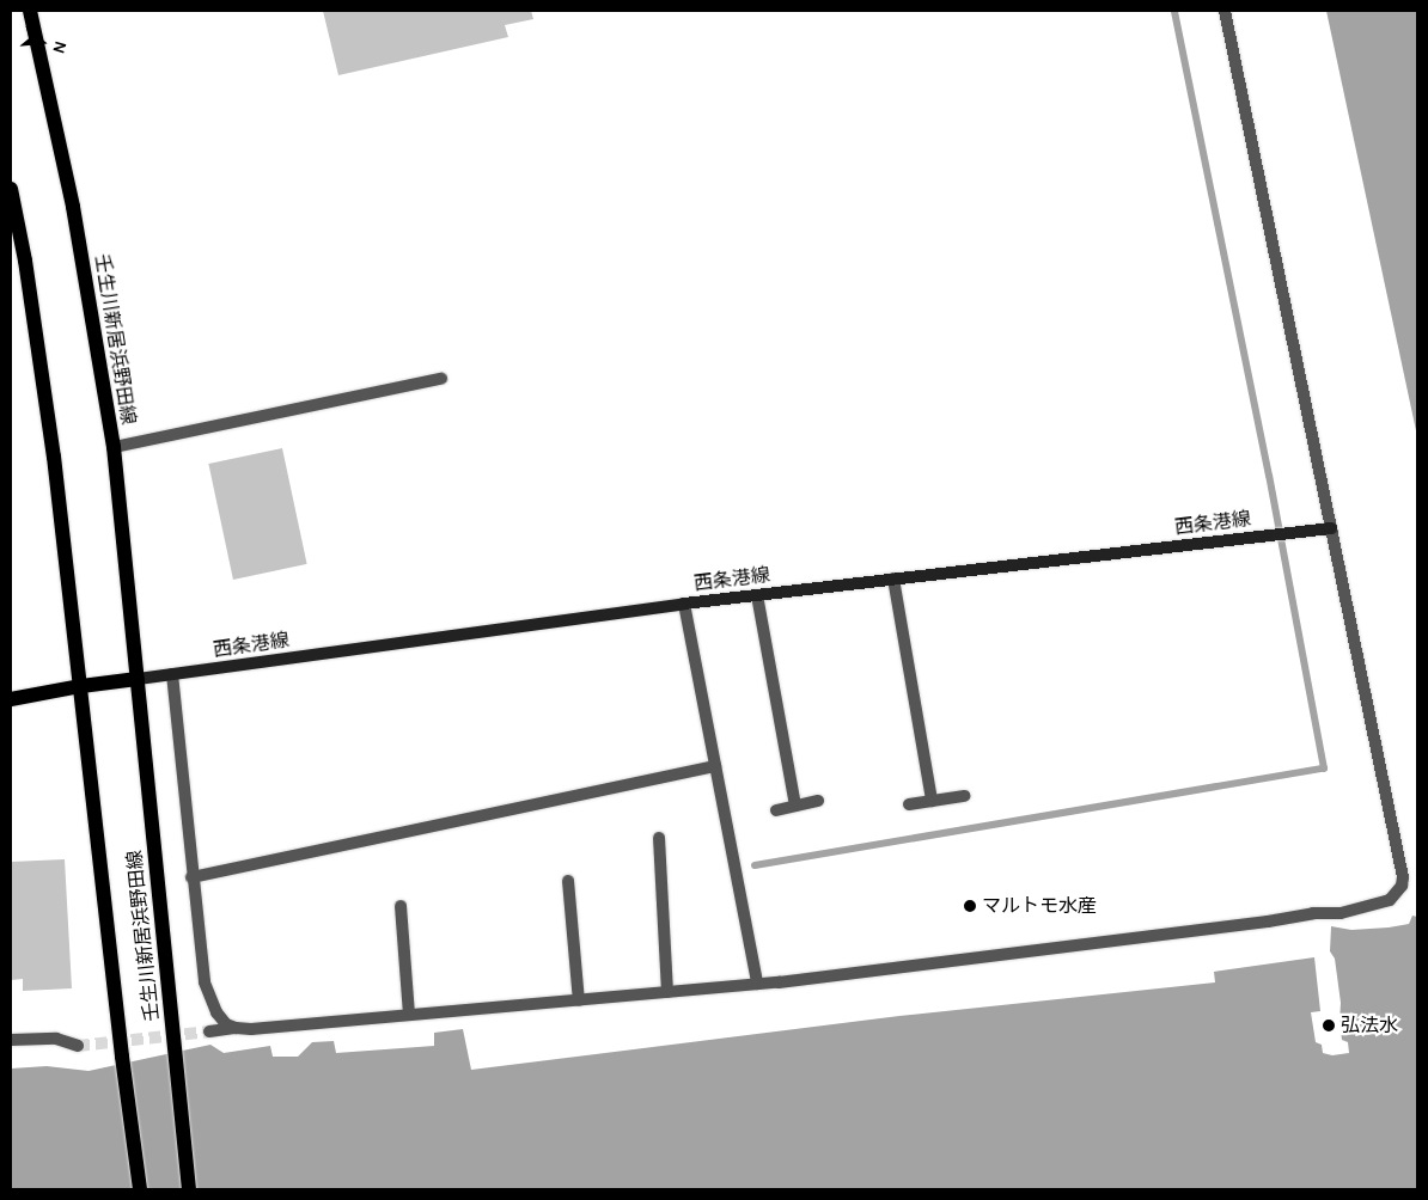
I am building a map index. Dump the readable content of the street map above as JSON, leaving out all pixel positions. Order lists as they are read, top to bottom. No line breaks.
{"streets":{"main road":["壬生川新居浜野田線","西条港線"]},"crossings":[["壬生川新居浜野田線","西条港線"]],"places":["マルトモ水産","弘法水"],"north":"right"}
